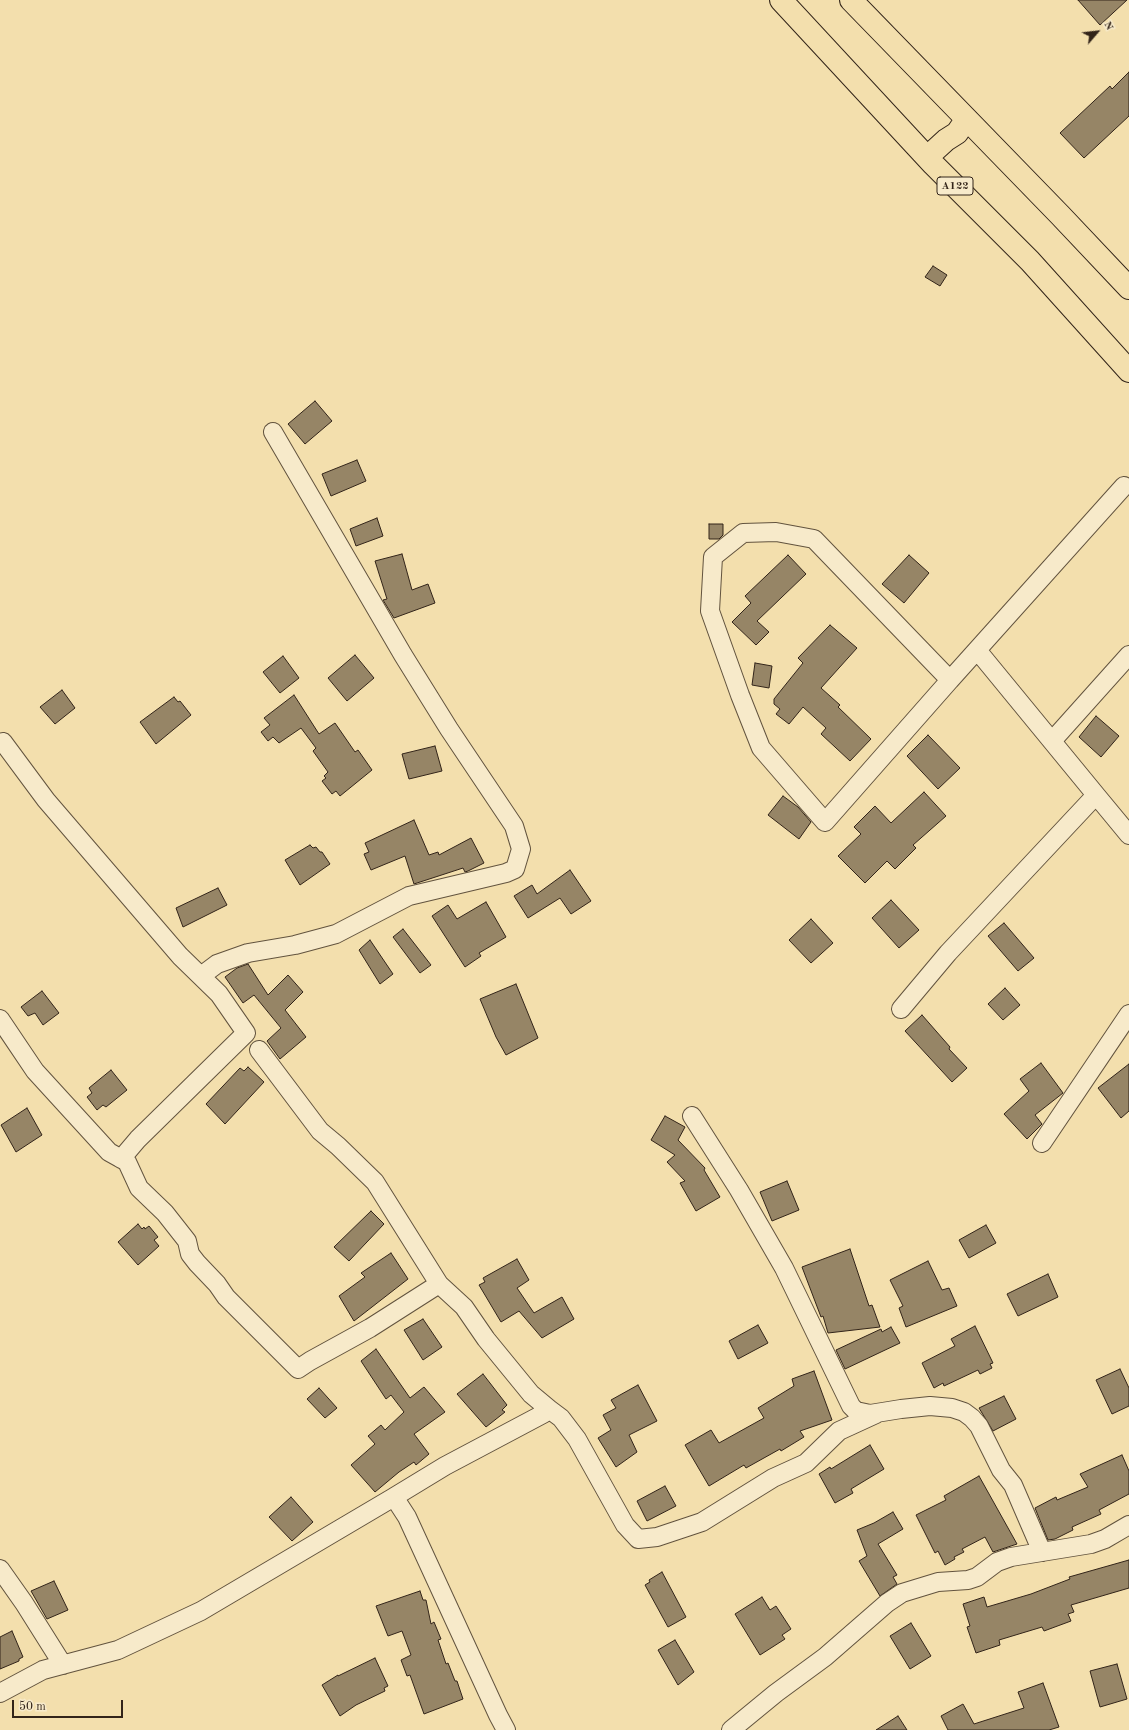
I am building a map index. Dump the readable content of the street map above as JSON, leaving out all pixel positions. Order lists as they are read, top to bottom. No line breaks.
{"streets":{"highway":["A122"]},"scale_bar":"50 m","north":"top right"}
